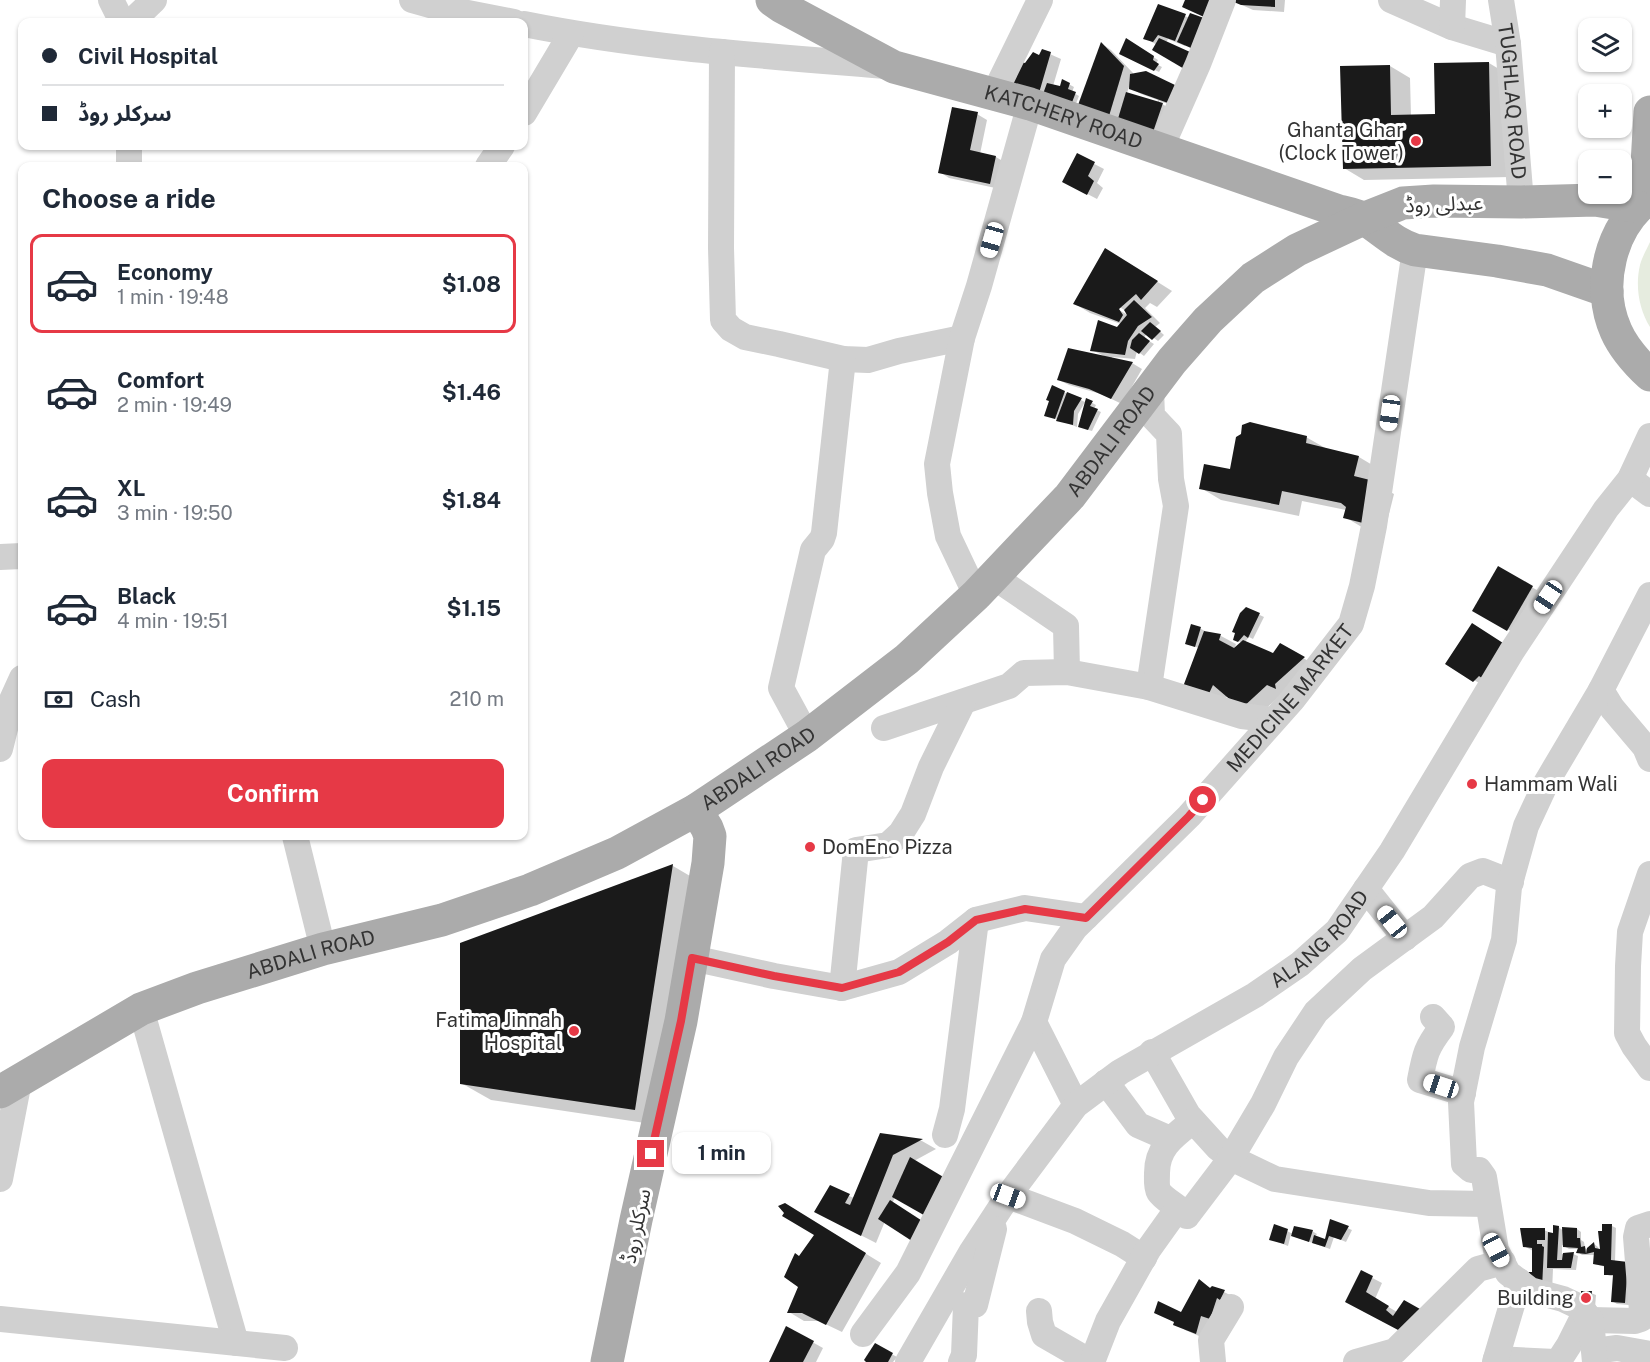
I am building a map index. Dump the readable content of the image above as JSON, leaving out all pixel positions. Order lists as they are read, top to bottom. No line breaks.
{"streets":{"main road":["KATCHERY ROAD","عبدلی روڈ","ABDALI ROAD","سرکلر روڈ"],"street":["TUGHLAQ ROAD","MEDICINE MARKET","ALANG ROAD"]},"crossings":[["TUGHLAQ ROAD","عبدلی روڈ"],["KATCHERY ROAD","عبدلی روڈ"],["KATCHERY ROAD","ABDALI ROAD"],["عبدلی روڈ","ABDALI ROAD"],["عبدلی روڈ","MEDICINE MARKET"],["ABDALI ROAD","سرکلر روڈ"]],"places":["Ghanta Ghar (Clock Tower)","Hammam Wali","DomEno Pizza","Fatima Jinnah Hospital","Building"],"page":{"map_buttons":["+","−"],"banner":["Civil Hospital","سرکلر روڈ"],"heading":"Choose a ride","list":[{"name":"Economy","note":"1 min · 19:48","value":"$1.08"},{"name":"Comfort","note":"2 min · 19:49","value":"$1.46"},{"name":"XL","note":"3 min · 19:50","value":"$1.84"},{"name":"Black","note":"4 min · 19:51","value":"$1.15"}],"pay":["Cash","210 m"],"buttons":"Confirm","bubble":"1 min"}}
